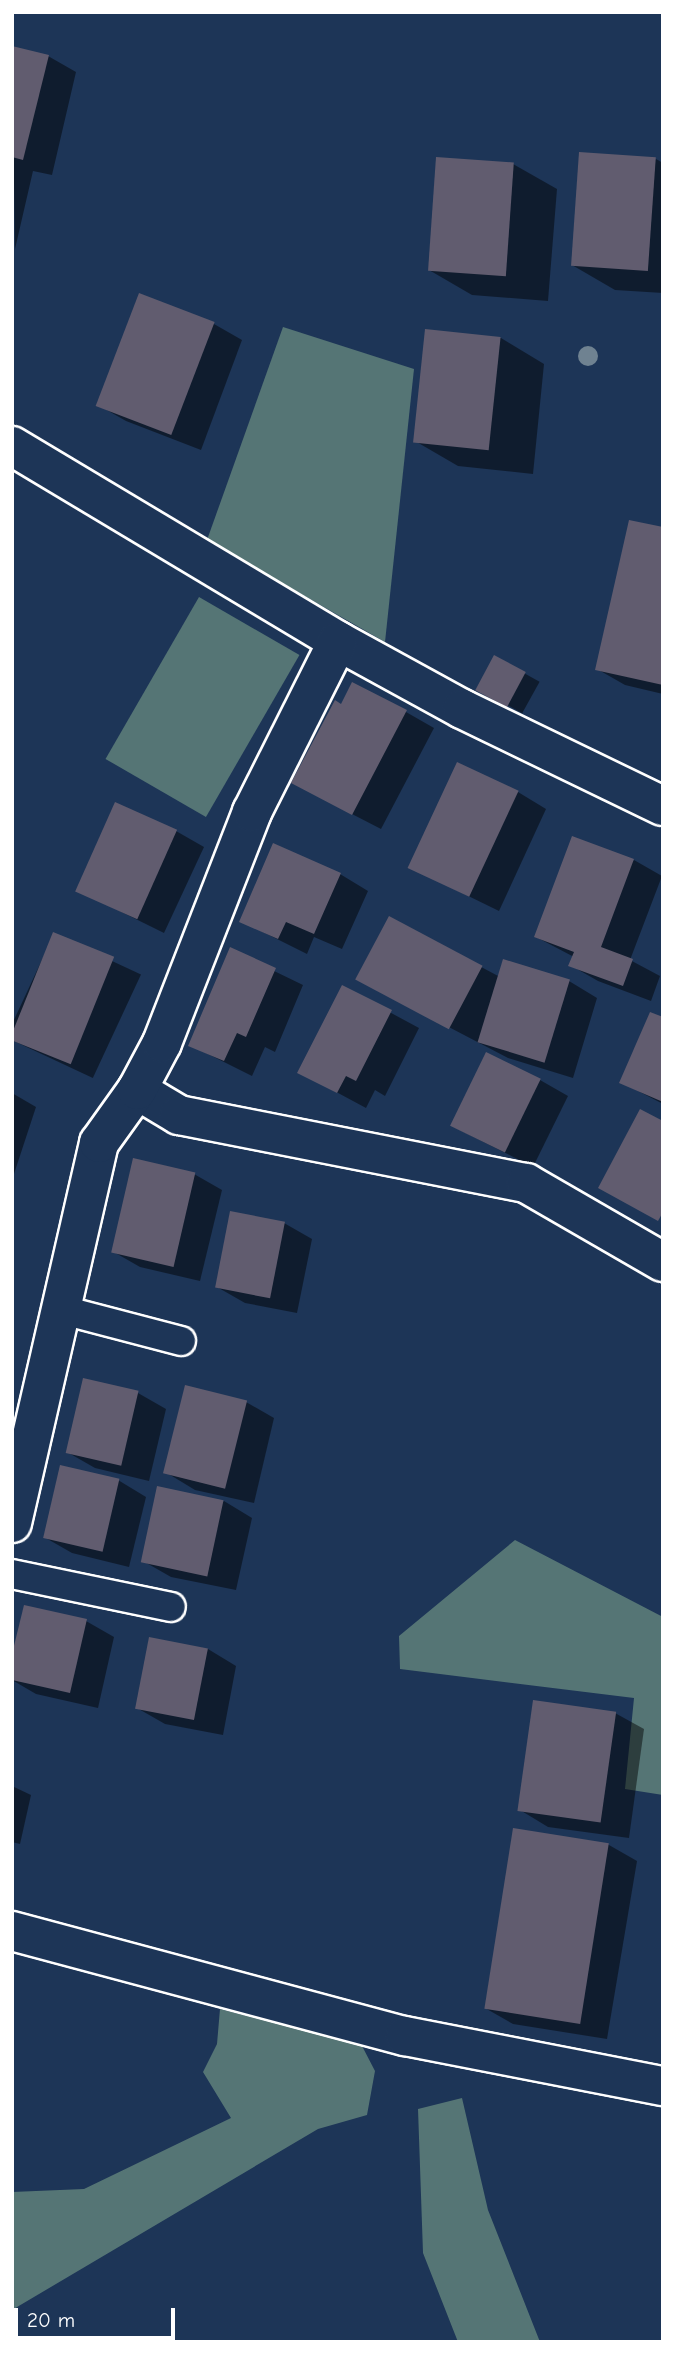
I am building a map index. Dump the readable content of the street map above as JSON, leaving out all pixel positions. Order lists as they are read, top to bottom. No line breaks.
{"scale_bar":"20 m"}
